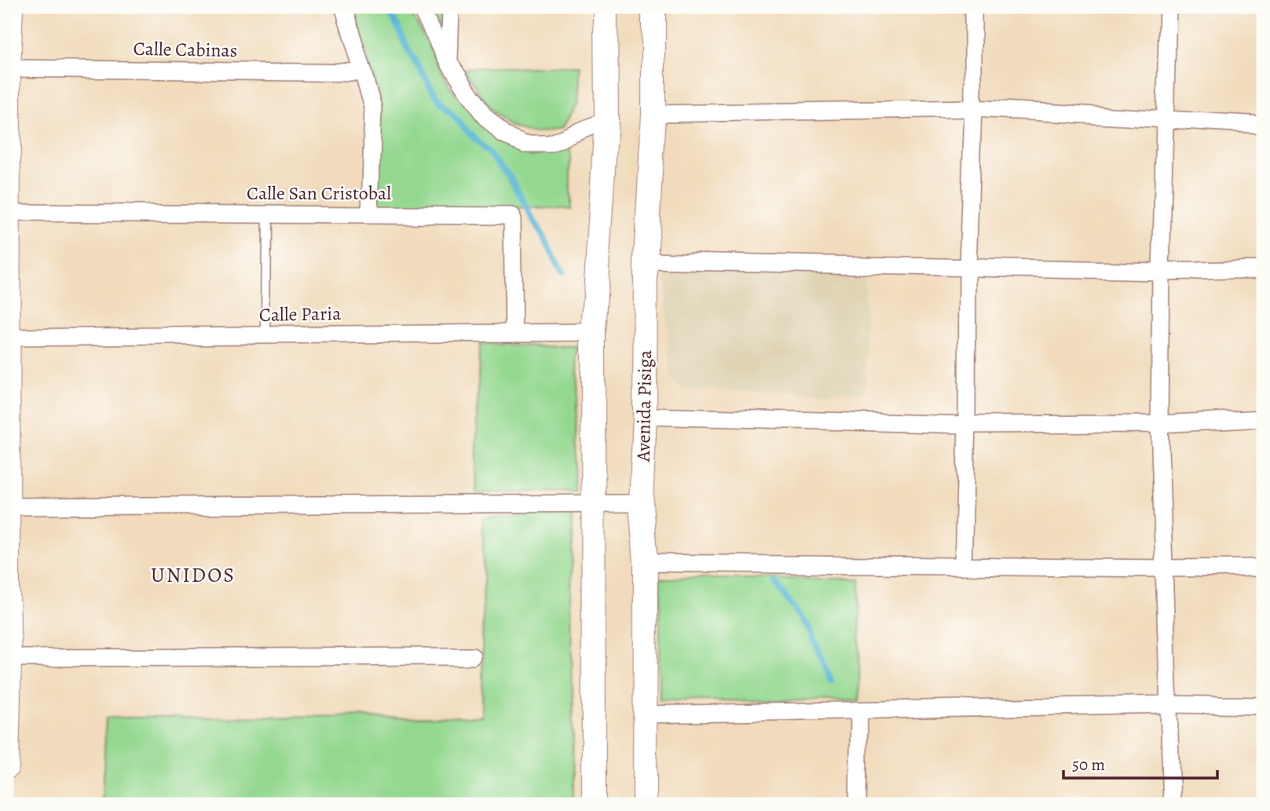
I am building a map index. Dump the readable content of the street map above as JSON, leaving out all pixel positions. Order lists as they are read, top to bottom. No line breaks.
{"streets":{"street":["Calle Cabinas","Calle San Cristobal","Calle Paria","Avenida Pisiga"]},"crossings":[["Calle San Cristobal","Calle Paria"]],"districts":["UNIDOS"],"scale_bar":"50 m"}
